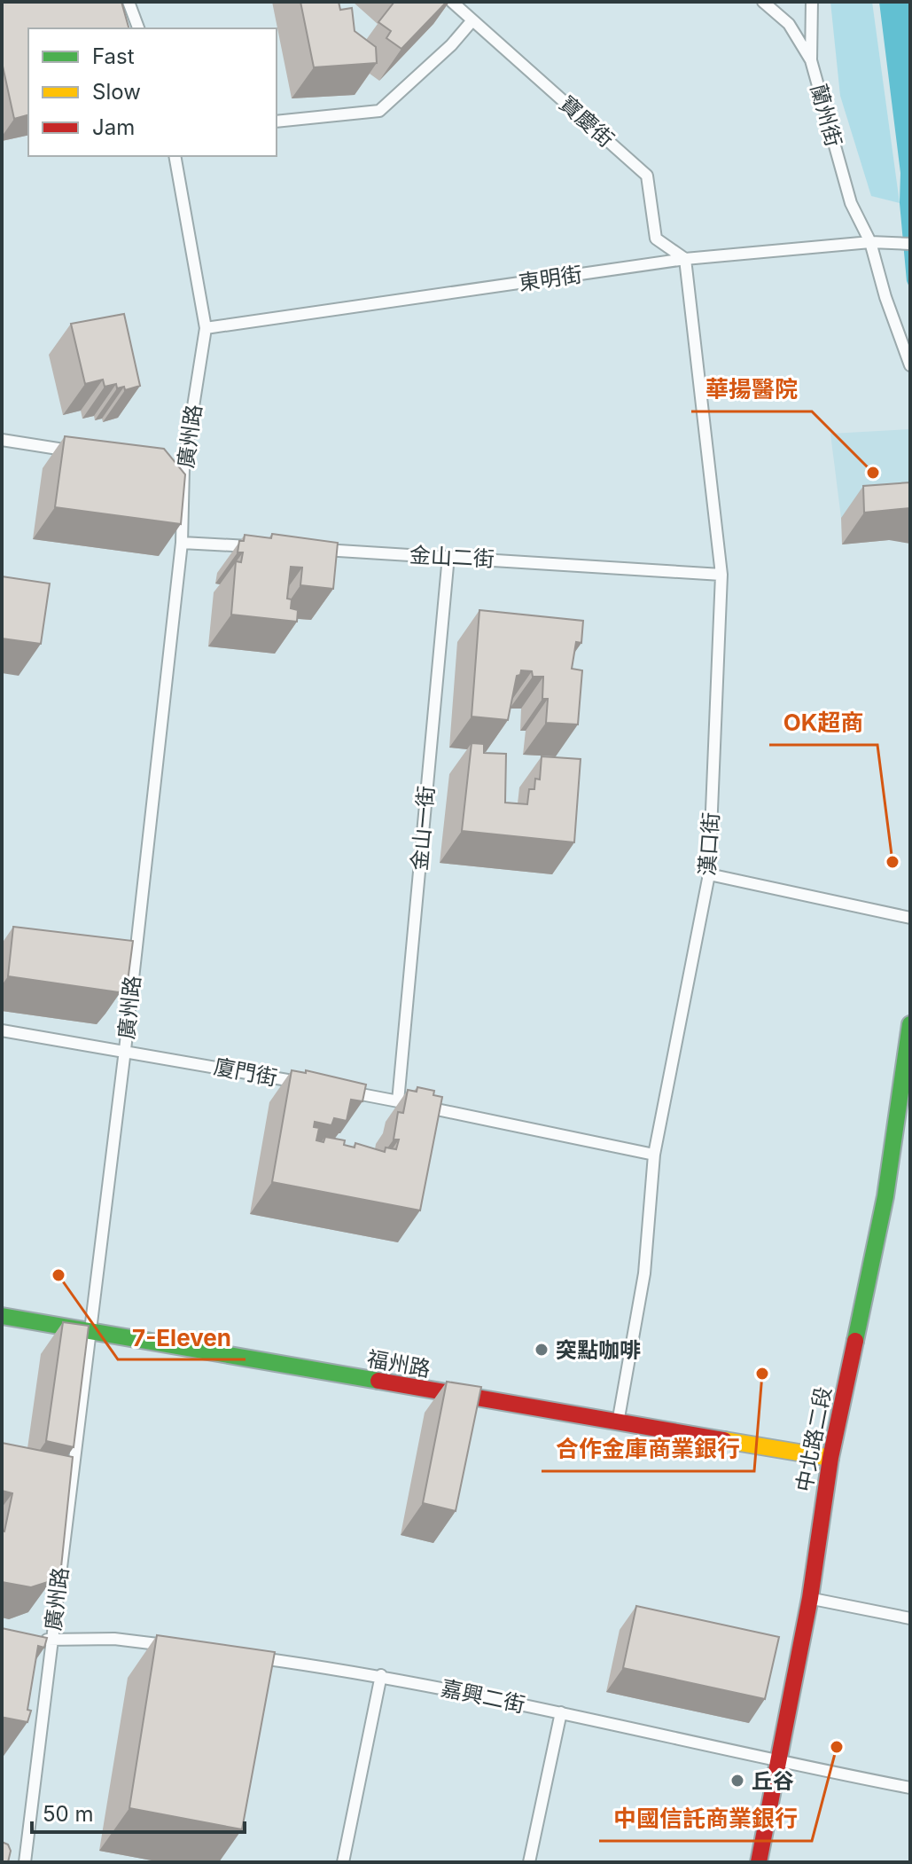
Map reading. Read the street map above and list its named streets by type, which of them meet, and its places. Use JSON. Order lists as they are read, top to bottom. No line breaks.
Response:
{"streets":{"street":["福州路","中北路二段"],"lane":["蘭州街","寶慶街","東明街","廣州路","金山二街","金山一街","漢口街","廈門街","嘉興二街"]},"crossings":[["蘭州街","東明街"],["寶慶街","東明街"],["寶慶街","漢口街"],["東明街","廣州路"],["東明街","漢口街"],["廣州路","廈門街"],["廣州路","福州路"],["金山二街","金山一街"],["金山二街","漢口街"],["漢口街","福州路"],["福州路","中北路二段"],["中北路二段","嘉興二街"]],"places":["華揚醫院","OK超商","7-Eleven","突點咖啡","合作金庫商業銀行","中國信託商業銀行","丘谷"],"legend":["Fast","Slow","Jam"],"scale_bar":"50 m"}
